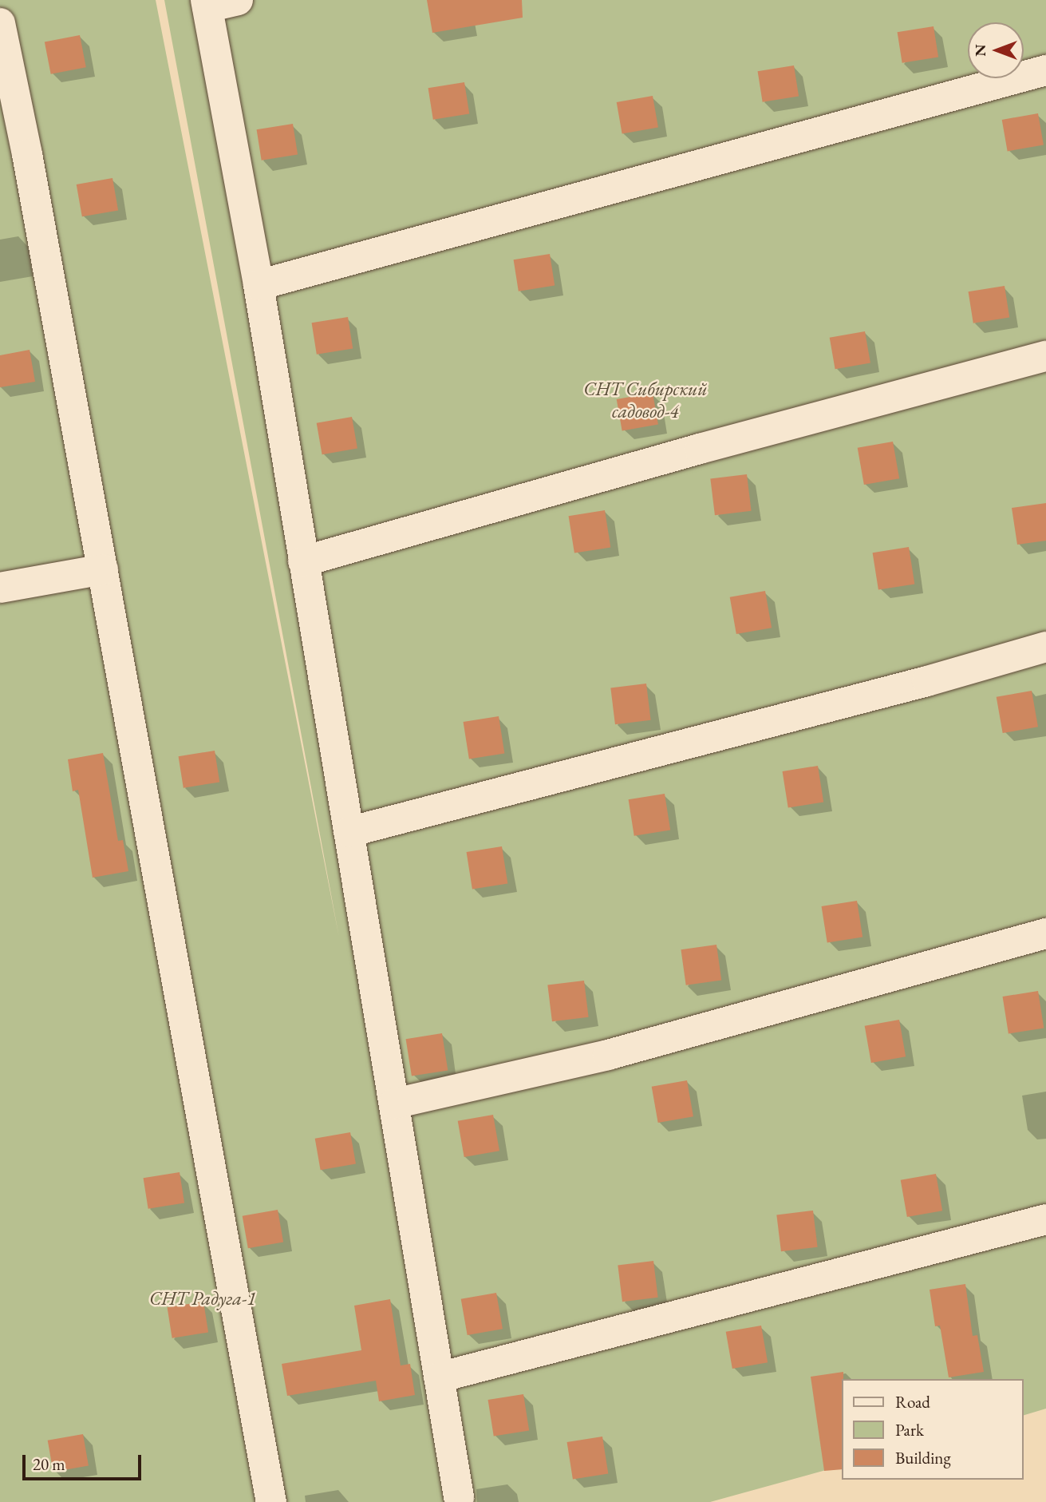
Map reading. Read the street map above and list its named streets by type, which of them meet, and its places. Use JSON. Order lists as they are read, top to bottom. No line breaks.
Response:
{"parks":["СНТ Сибирский садовод-4","СНТ Радуга-1"],"legend":["Road","Park","Building"],"scale_bar":"20 m","north":"left"}
